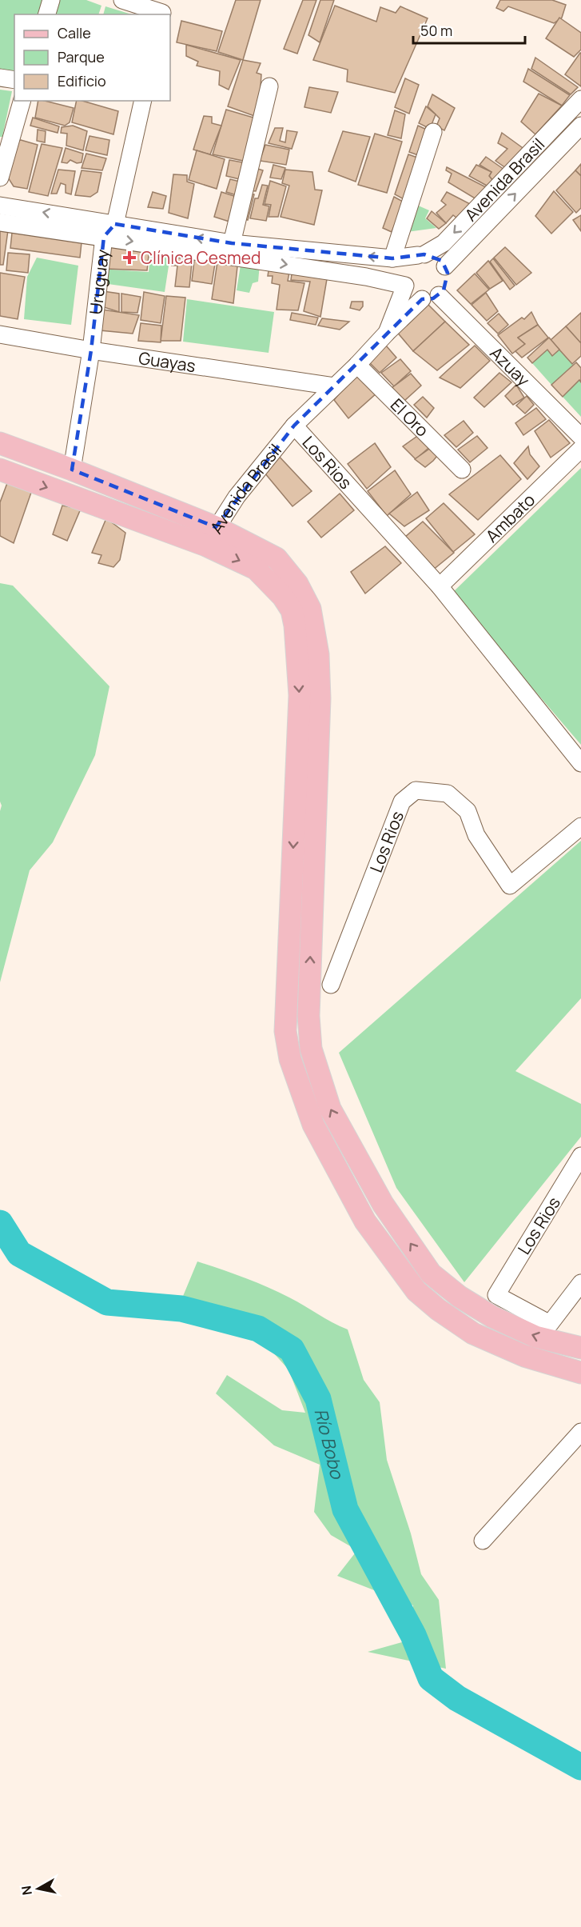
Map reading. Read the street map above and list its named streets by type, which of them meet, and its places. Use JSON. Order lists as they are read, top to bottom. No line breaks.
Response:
{"streets":{"street":["Avenida Brasil","Uruguay","Guayas","Azuay","El Oro","Los Rios","Ambato"]},"crossings":[["Avenida Brasil","Guayas"],["Avenida Brasil","Azuay"],["Avenida Brasil","El Oro"],["Avenida Brasil","Los Rios"],["Uruguay","Guayas"],["Los Rios","Ambato"]],"water":["Río Bobo"],"places":{"health":["Clínica Cesmed"]},"legend":["Calle","Parque","Edificio"],"scale_bar":"50 m","north":"left"}
